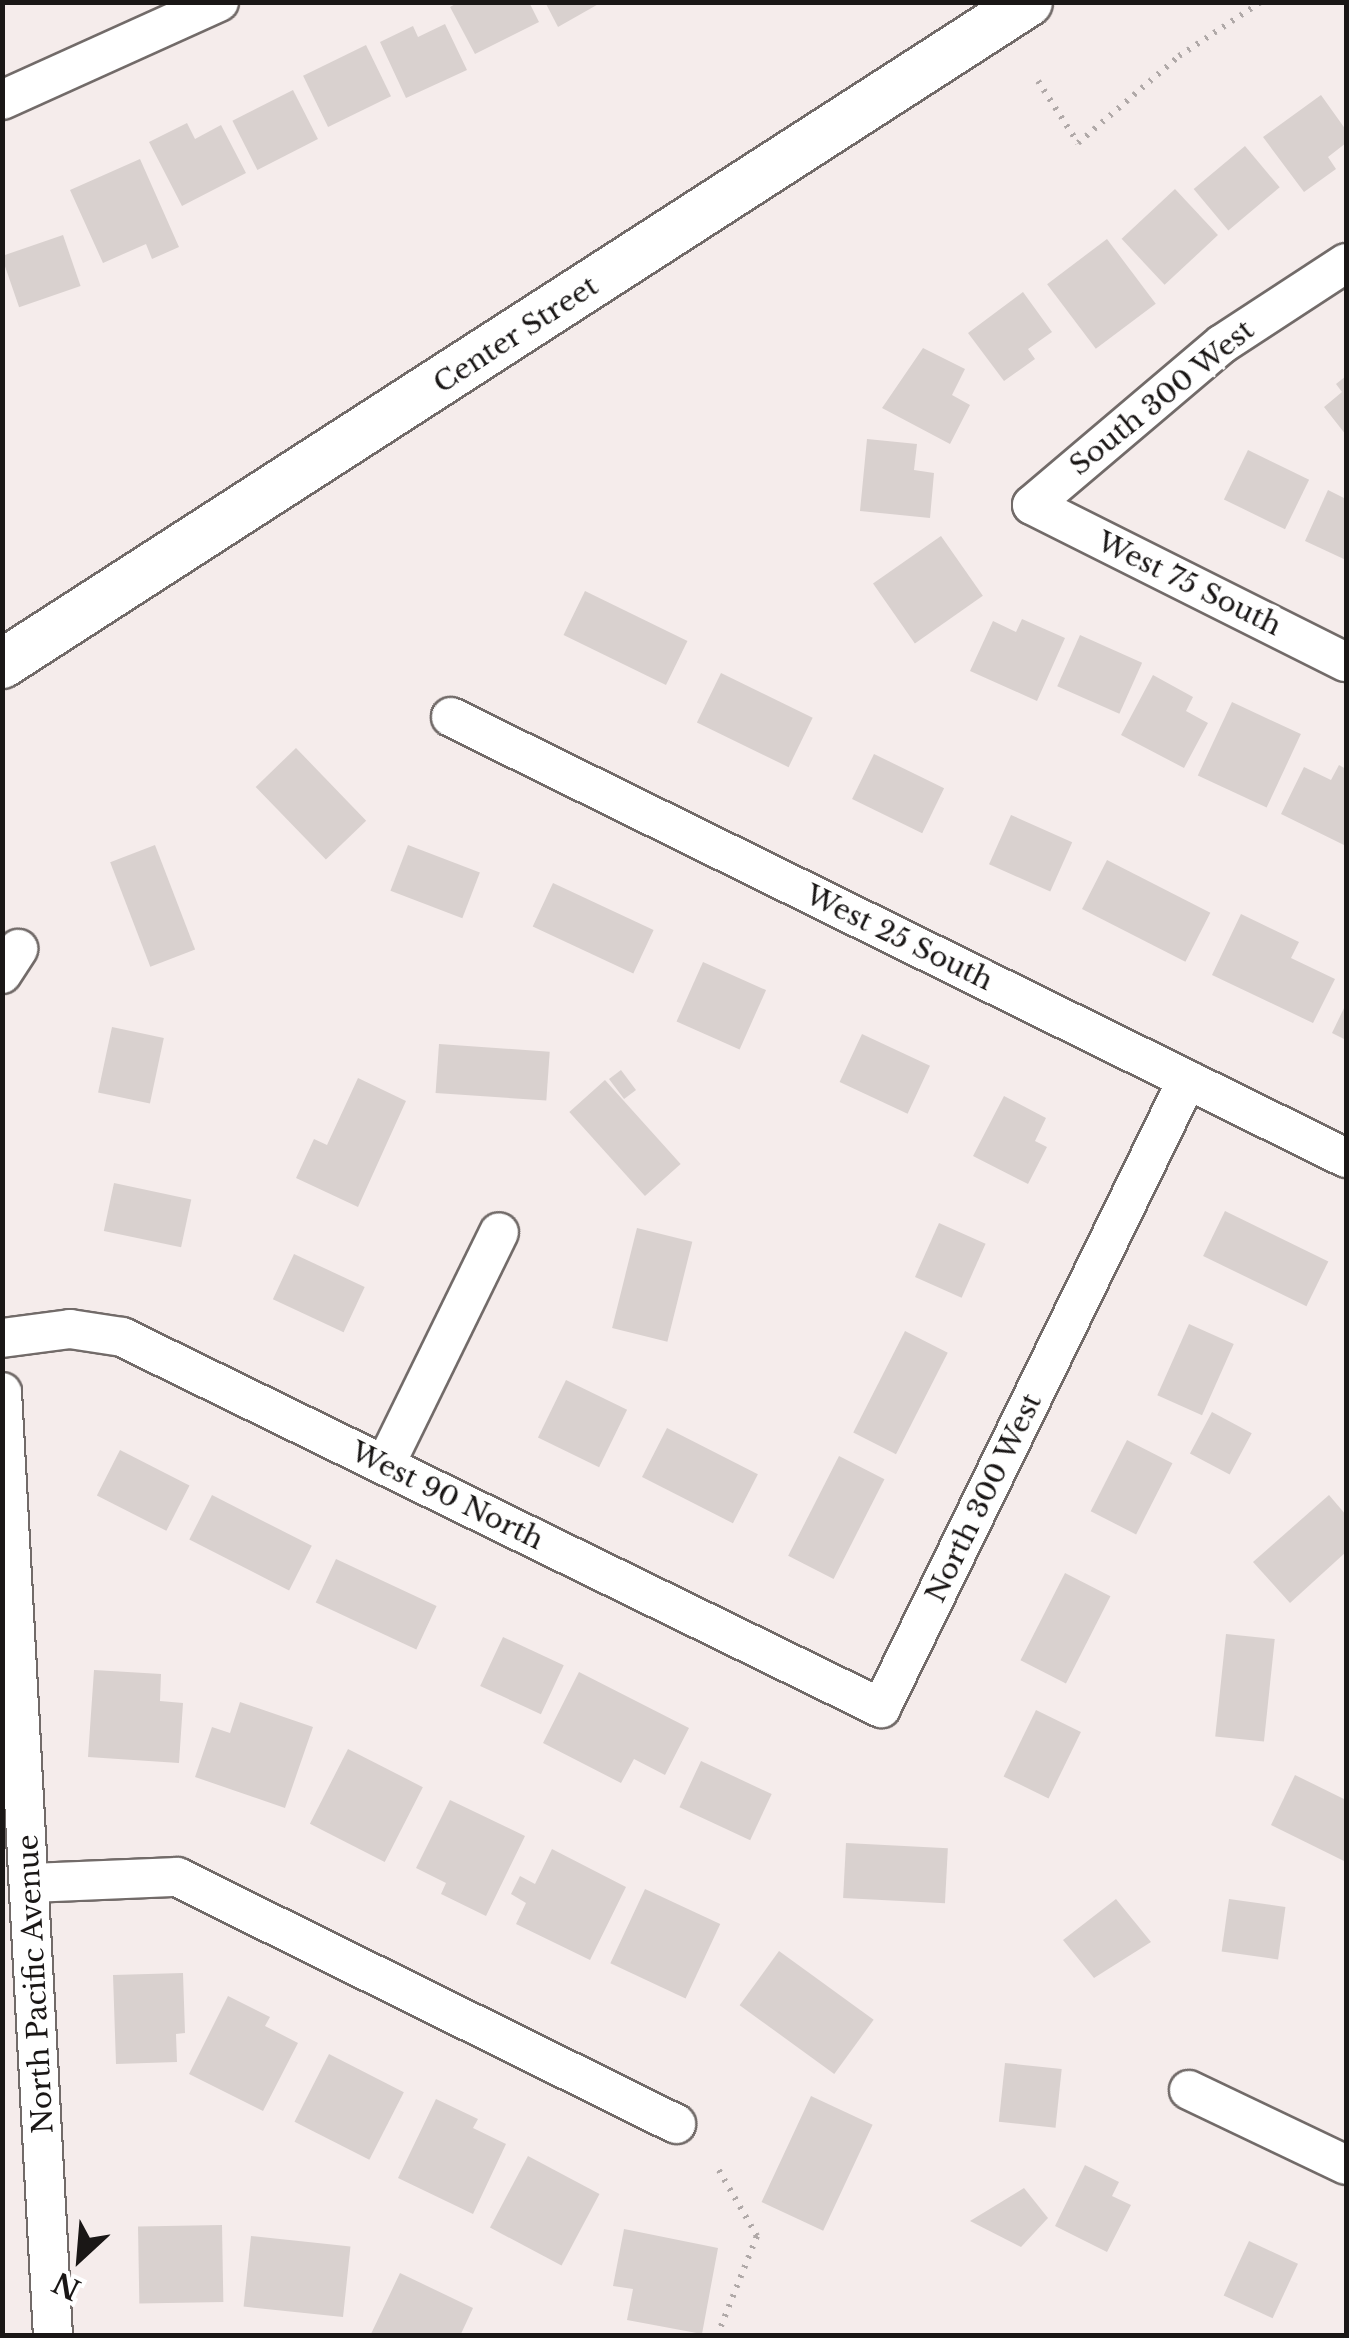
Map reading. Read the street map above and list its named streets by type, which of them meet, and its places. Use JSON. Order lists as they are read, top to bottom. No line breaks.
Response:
{"streets":{"street":["Center Street","South 300 West","West 75 South","West 25 South","West 90 North","North 300 West","North Pacific Avenue"]},"crossings":[["South 300 West","West 75 South"],["West 25 South","North 300 West"],["West 90 North","North 300 West"]],"north":"bottom left"}
